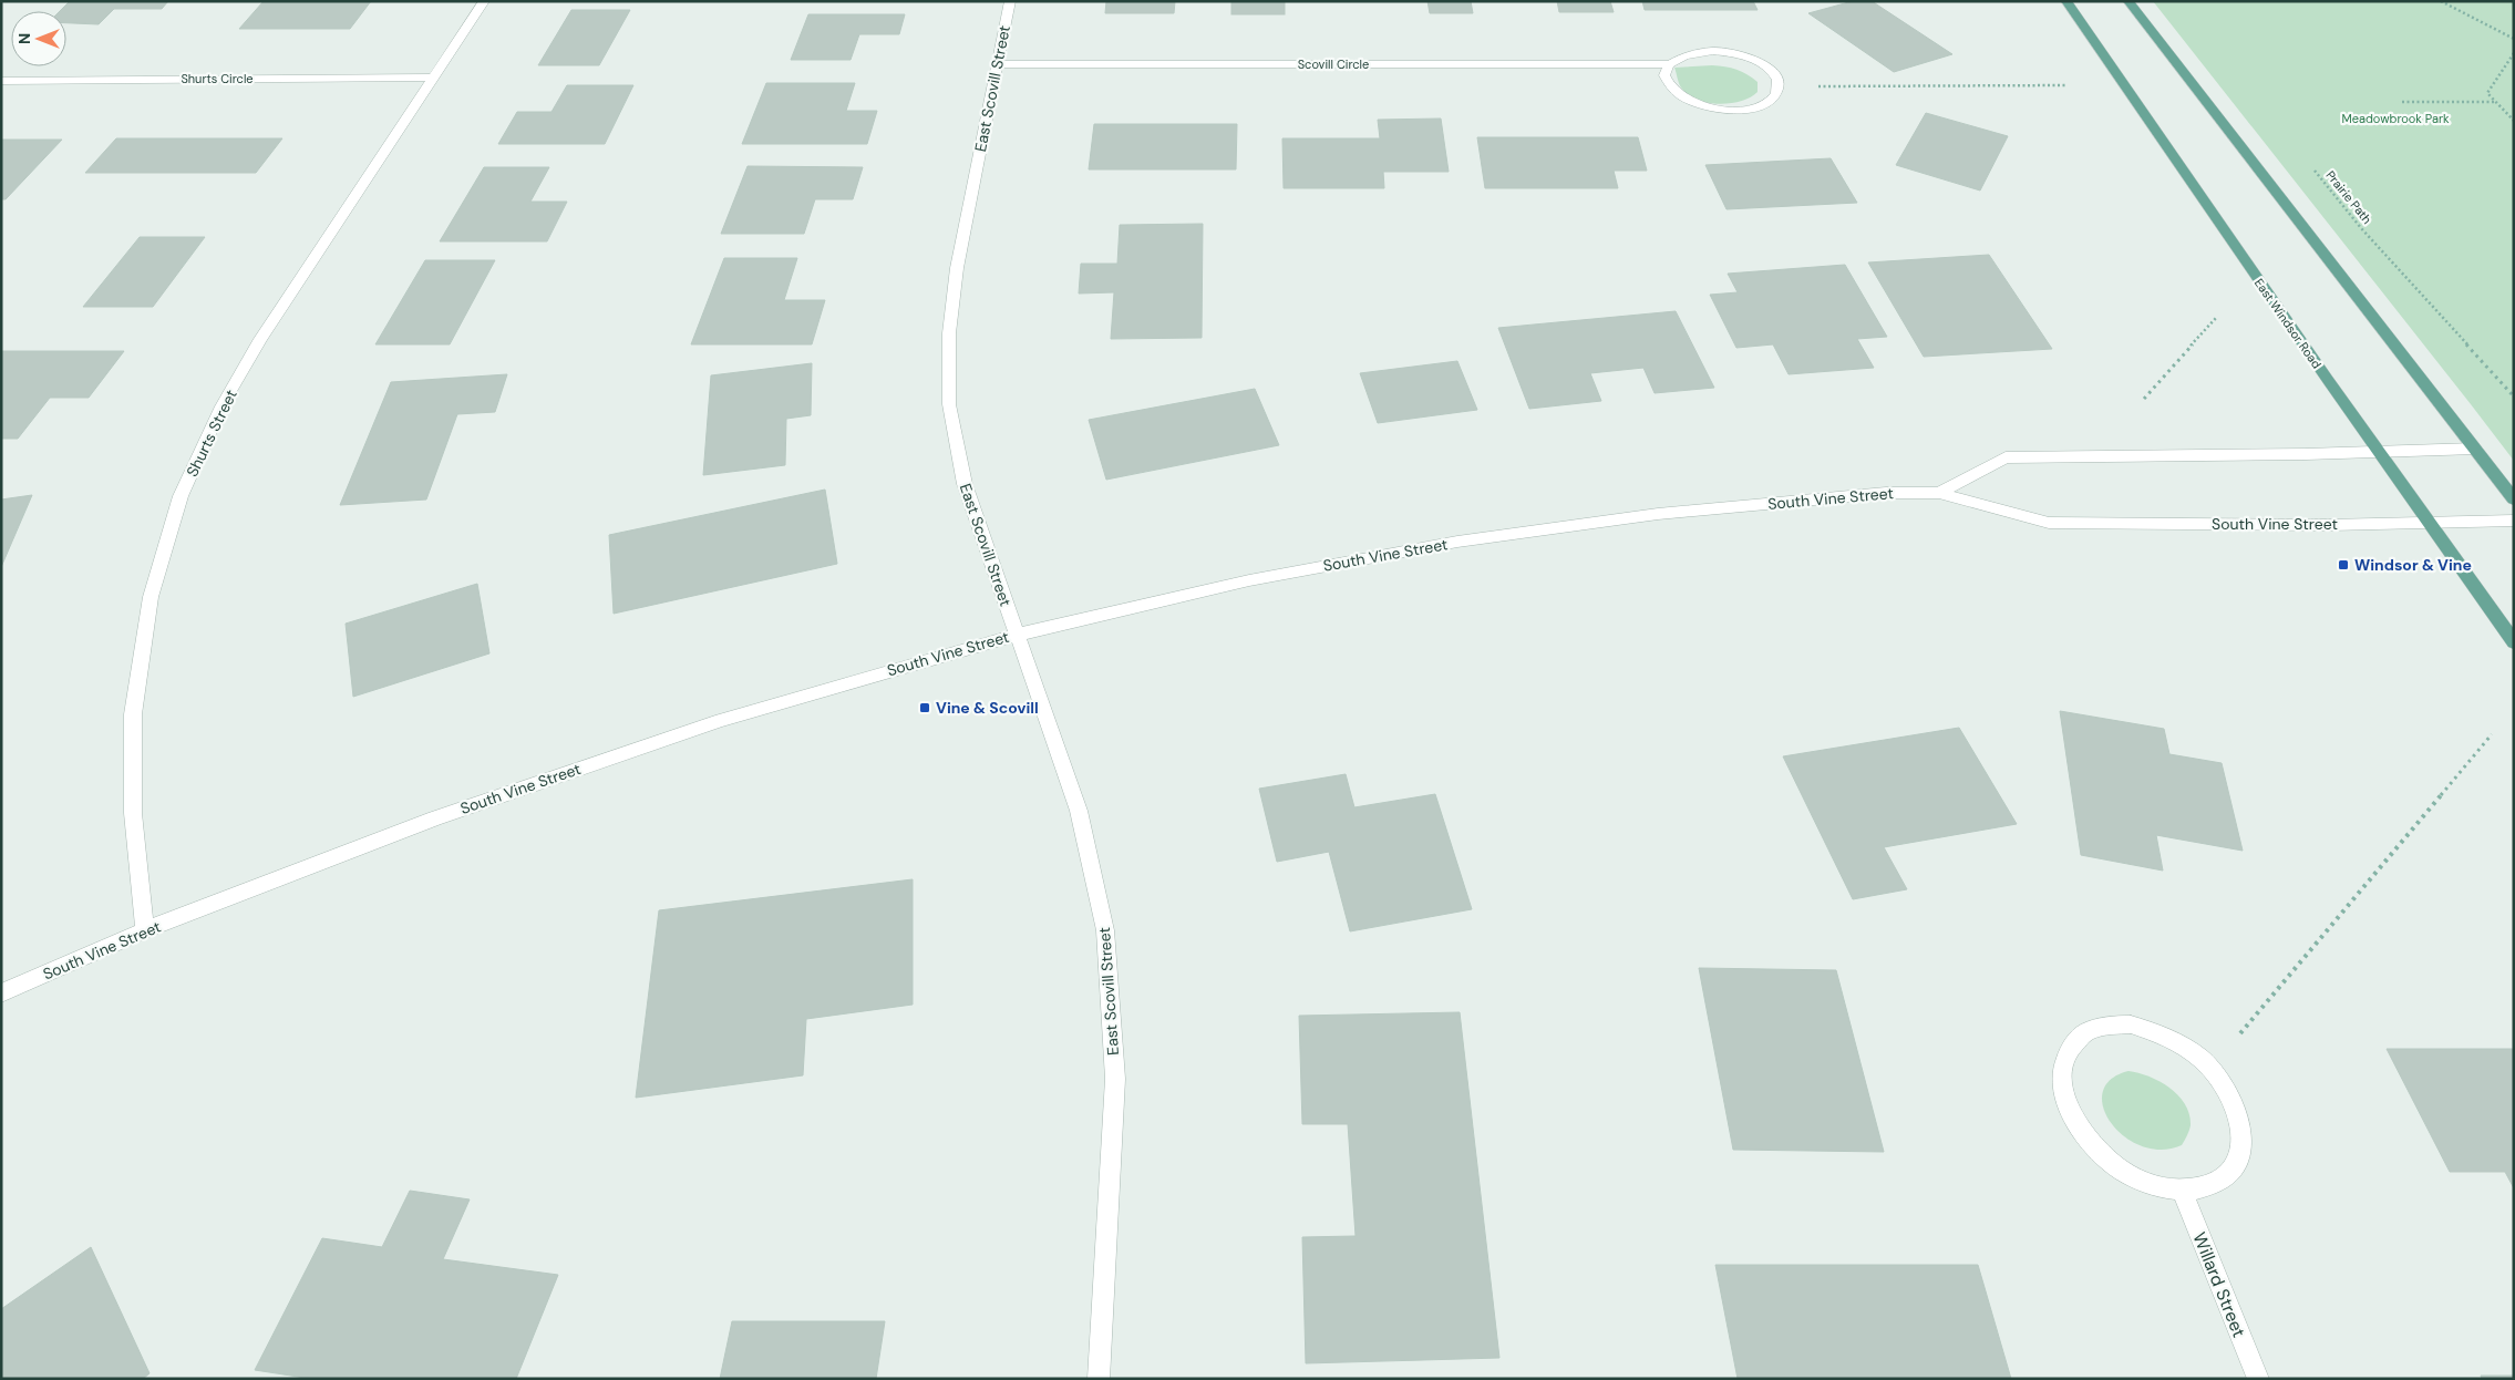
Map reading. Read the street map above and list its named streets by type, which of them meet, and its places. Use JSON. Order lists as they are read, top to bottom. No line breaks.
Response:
{"streets":{"main road":["East Windsor Road"],"street":["Scovill Circle","Shurts Circle","East Scovill Street","Shurts Street","South Vine Street","Willard Street"],"path":["Prairie Path"]},"crossings":[["Scovill Circle","East Scovill Street"],["Shurts Circle","Shurts Street"],["East Scovill Street","South Vine Street"],["East Windsor Road","South Vine Street"],["Shurts Street","South Vine Street"]],"parks":["Meadowbrook Park"],"places":{"transit":["Windsor & Vine","Vine & Scovill"]},"north":"left"}
